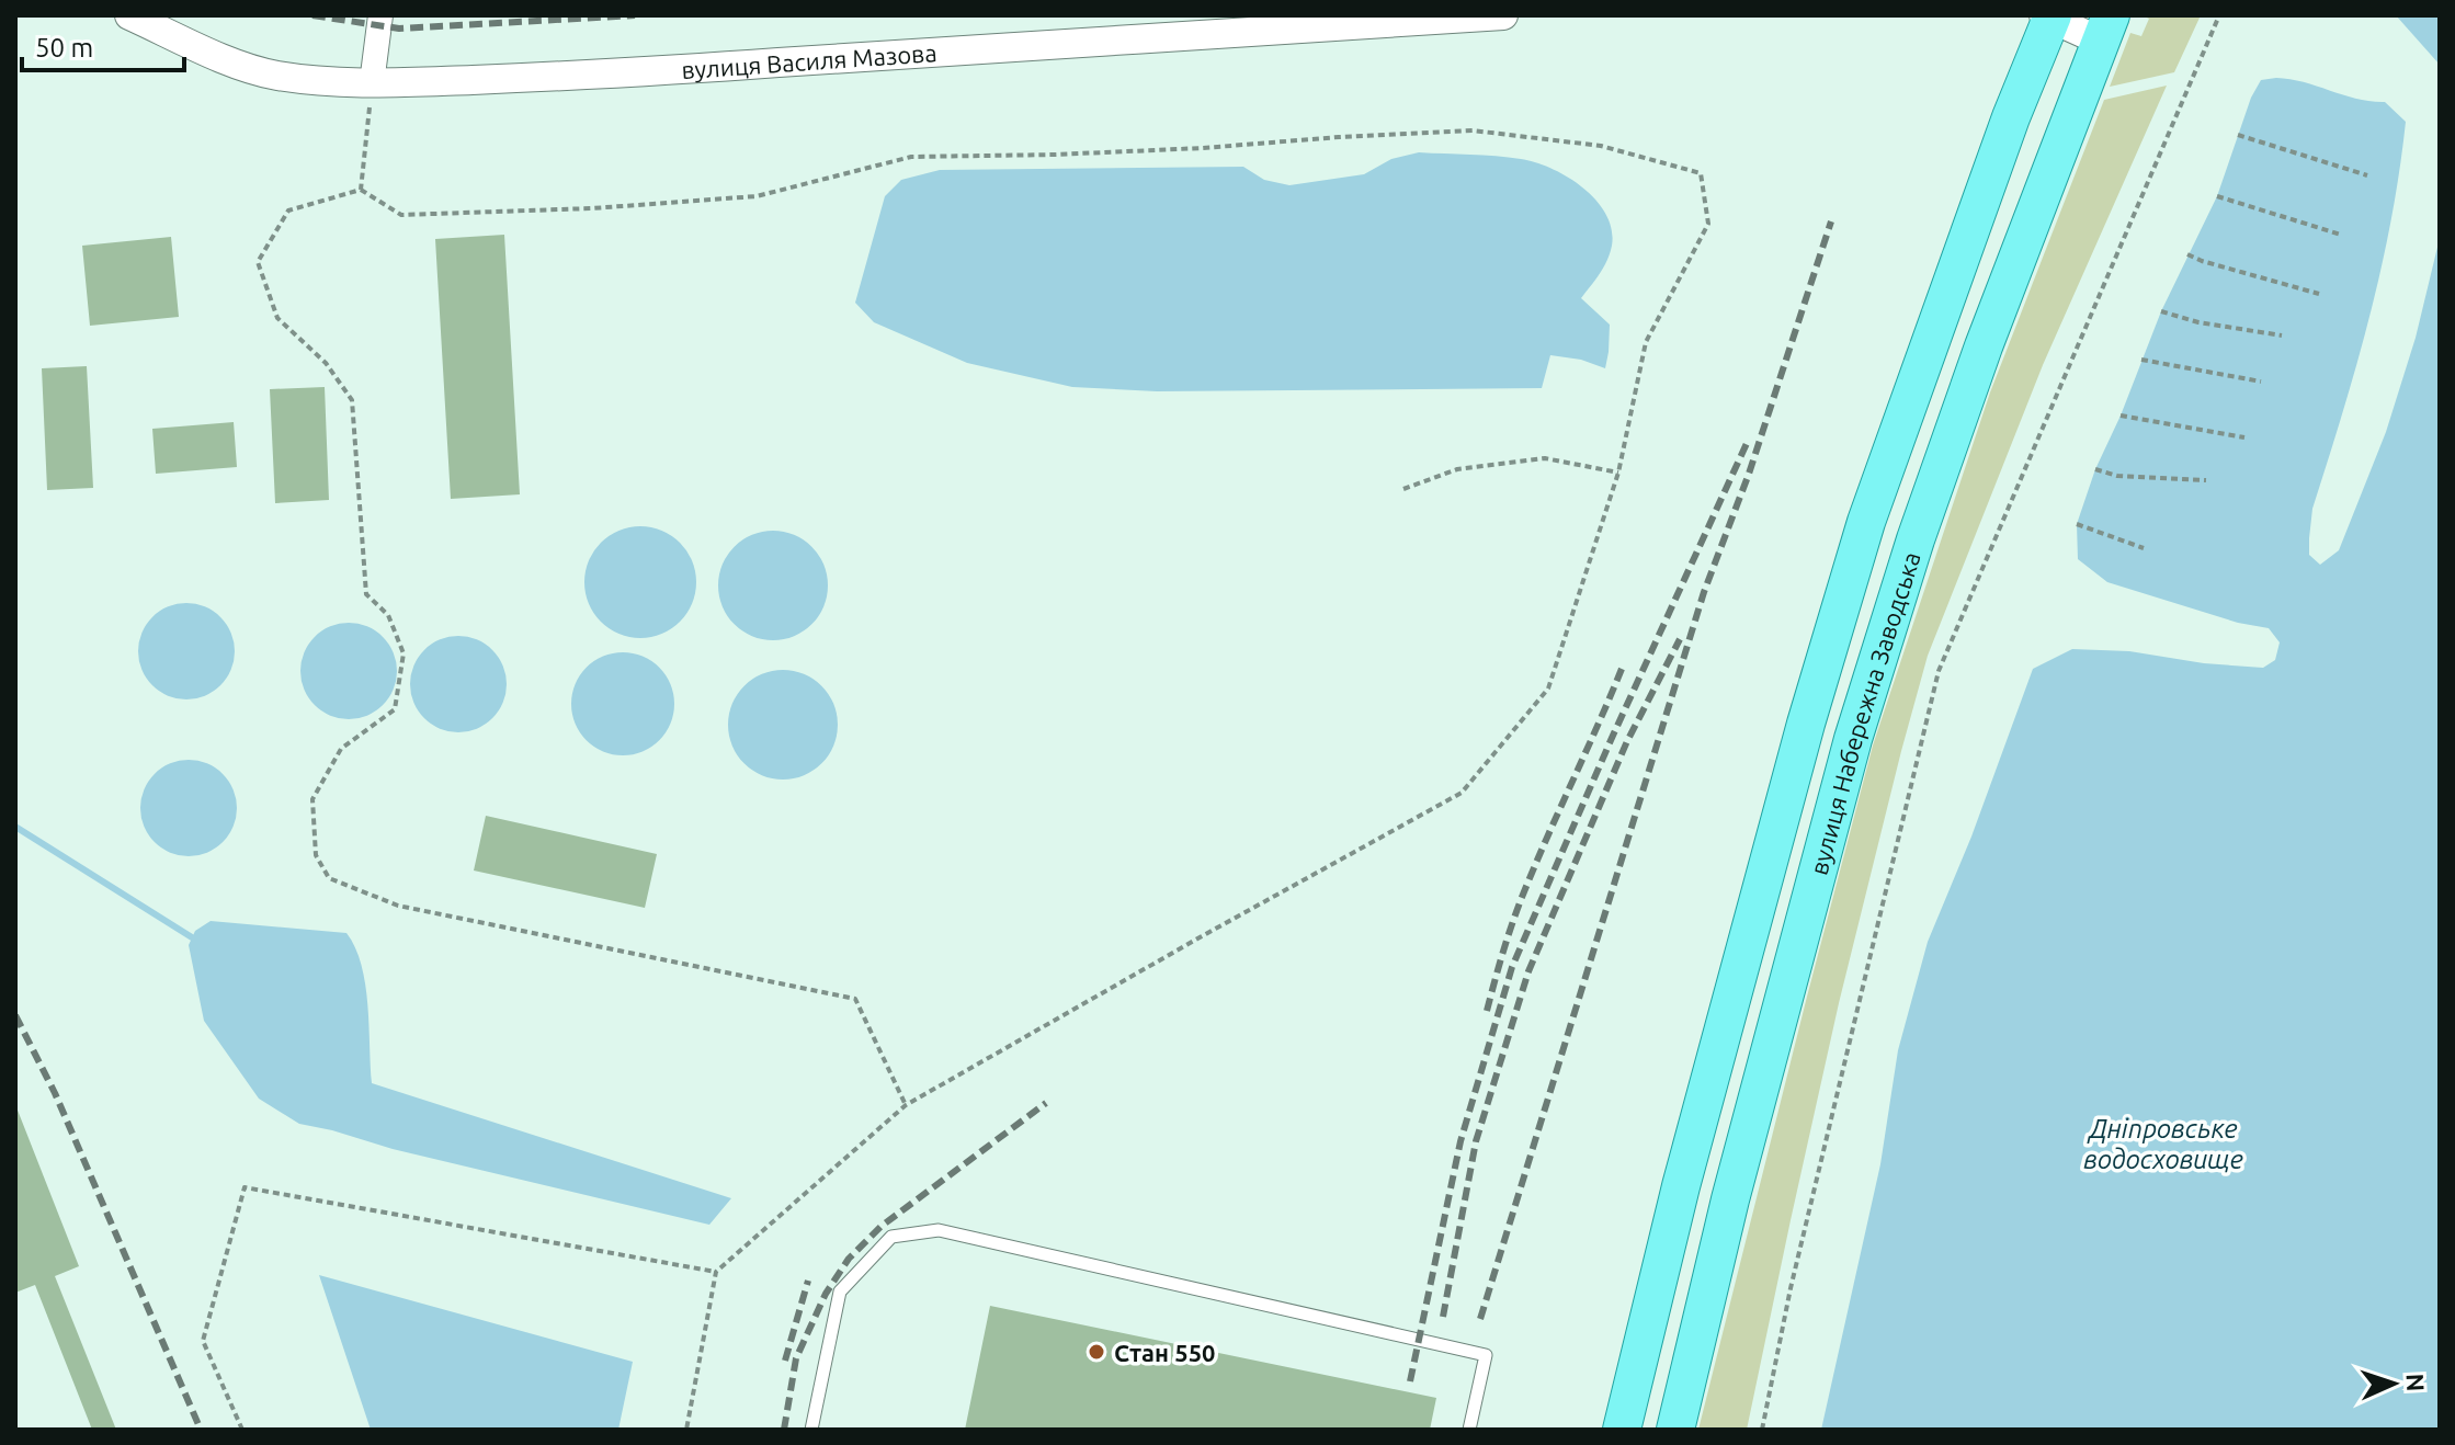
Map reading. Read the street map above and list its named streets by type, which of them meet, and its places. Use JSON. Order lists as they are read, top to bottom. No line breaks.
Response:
{"streets":{"main road":["вулиця Набережна Заводська"],"street":["вулиця Василя Мазова"]},"water":["Дніпровське водосховище"],"places":["Стан 550"],"scale_bar":"50 m","north":"right"}
